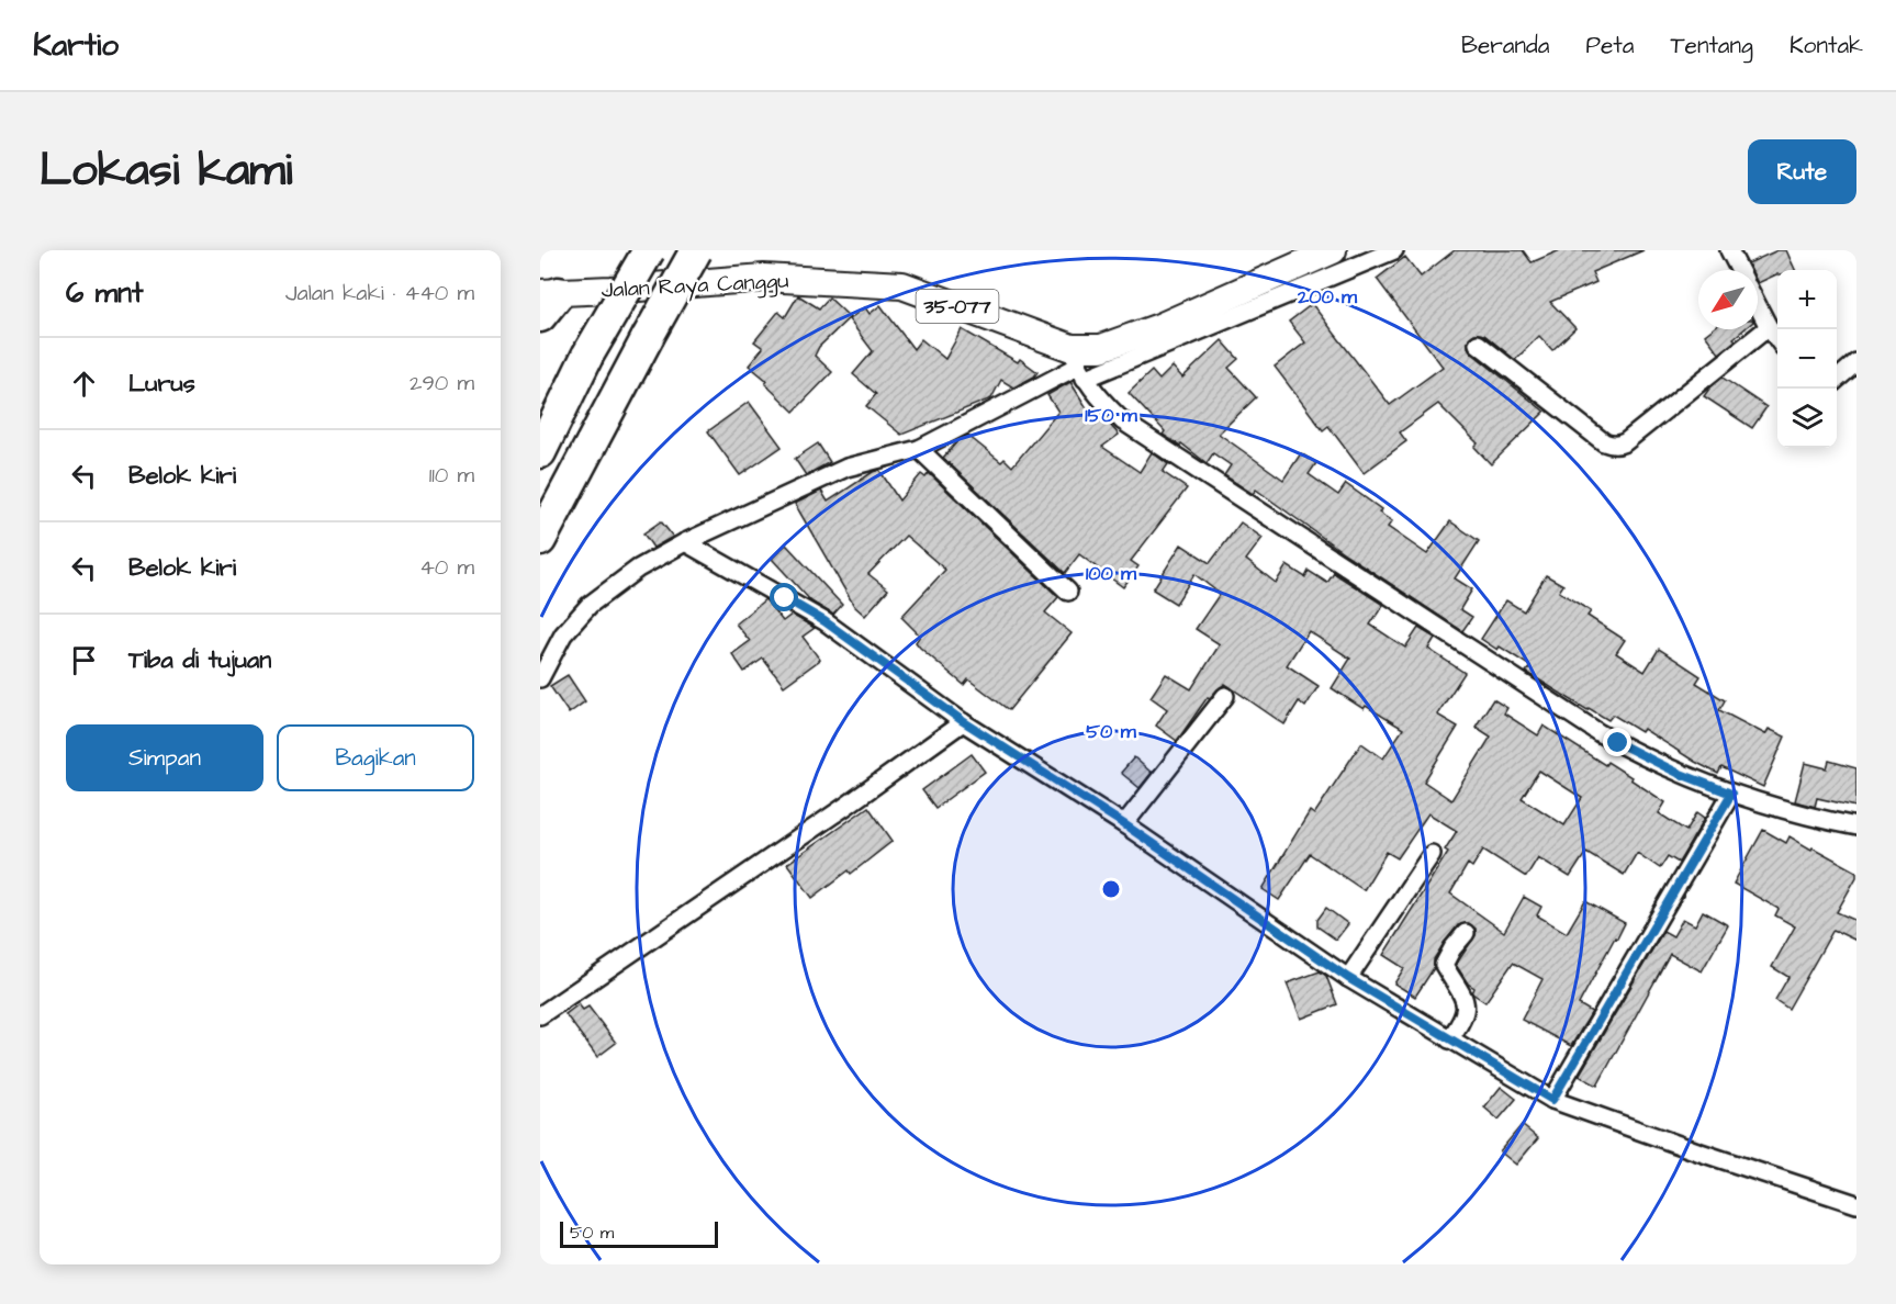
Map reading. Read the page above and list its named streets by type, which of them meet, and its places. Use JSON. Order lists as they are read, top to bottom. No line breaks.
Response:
{"streets":{"main road":["Jalan Raya Canggu","35-077"]},"scale_bar":"50 m","north":"bottom left","page":{"header":"Kartio","nav":["Beranda","Peta","Tentang","Kontak"],"title":"Lokasi kami","buttons":["Rute",["Simpan","Bagikan"]],"heading":["6 mnt","Jalan kaki · 440 m"],"map_buttons":["+","−"],"list":[["Lurus","290 m"],["Belok kiri","110 m"],["Belok kiri","40 m"],"Tiba di tujuan"],"scale":"50 m"},"rings":["200 m","150 m","100 m","50 m"]}
